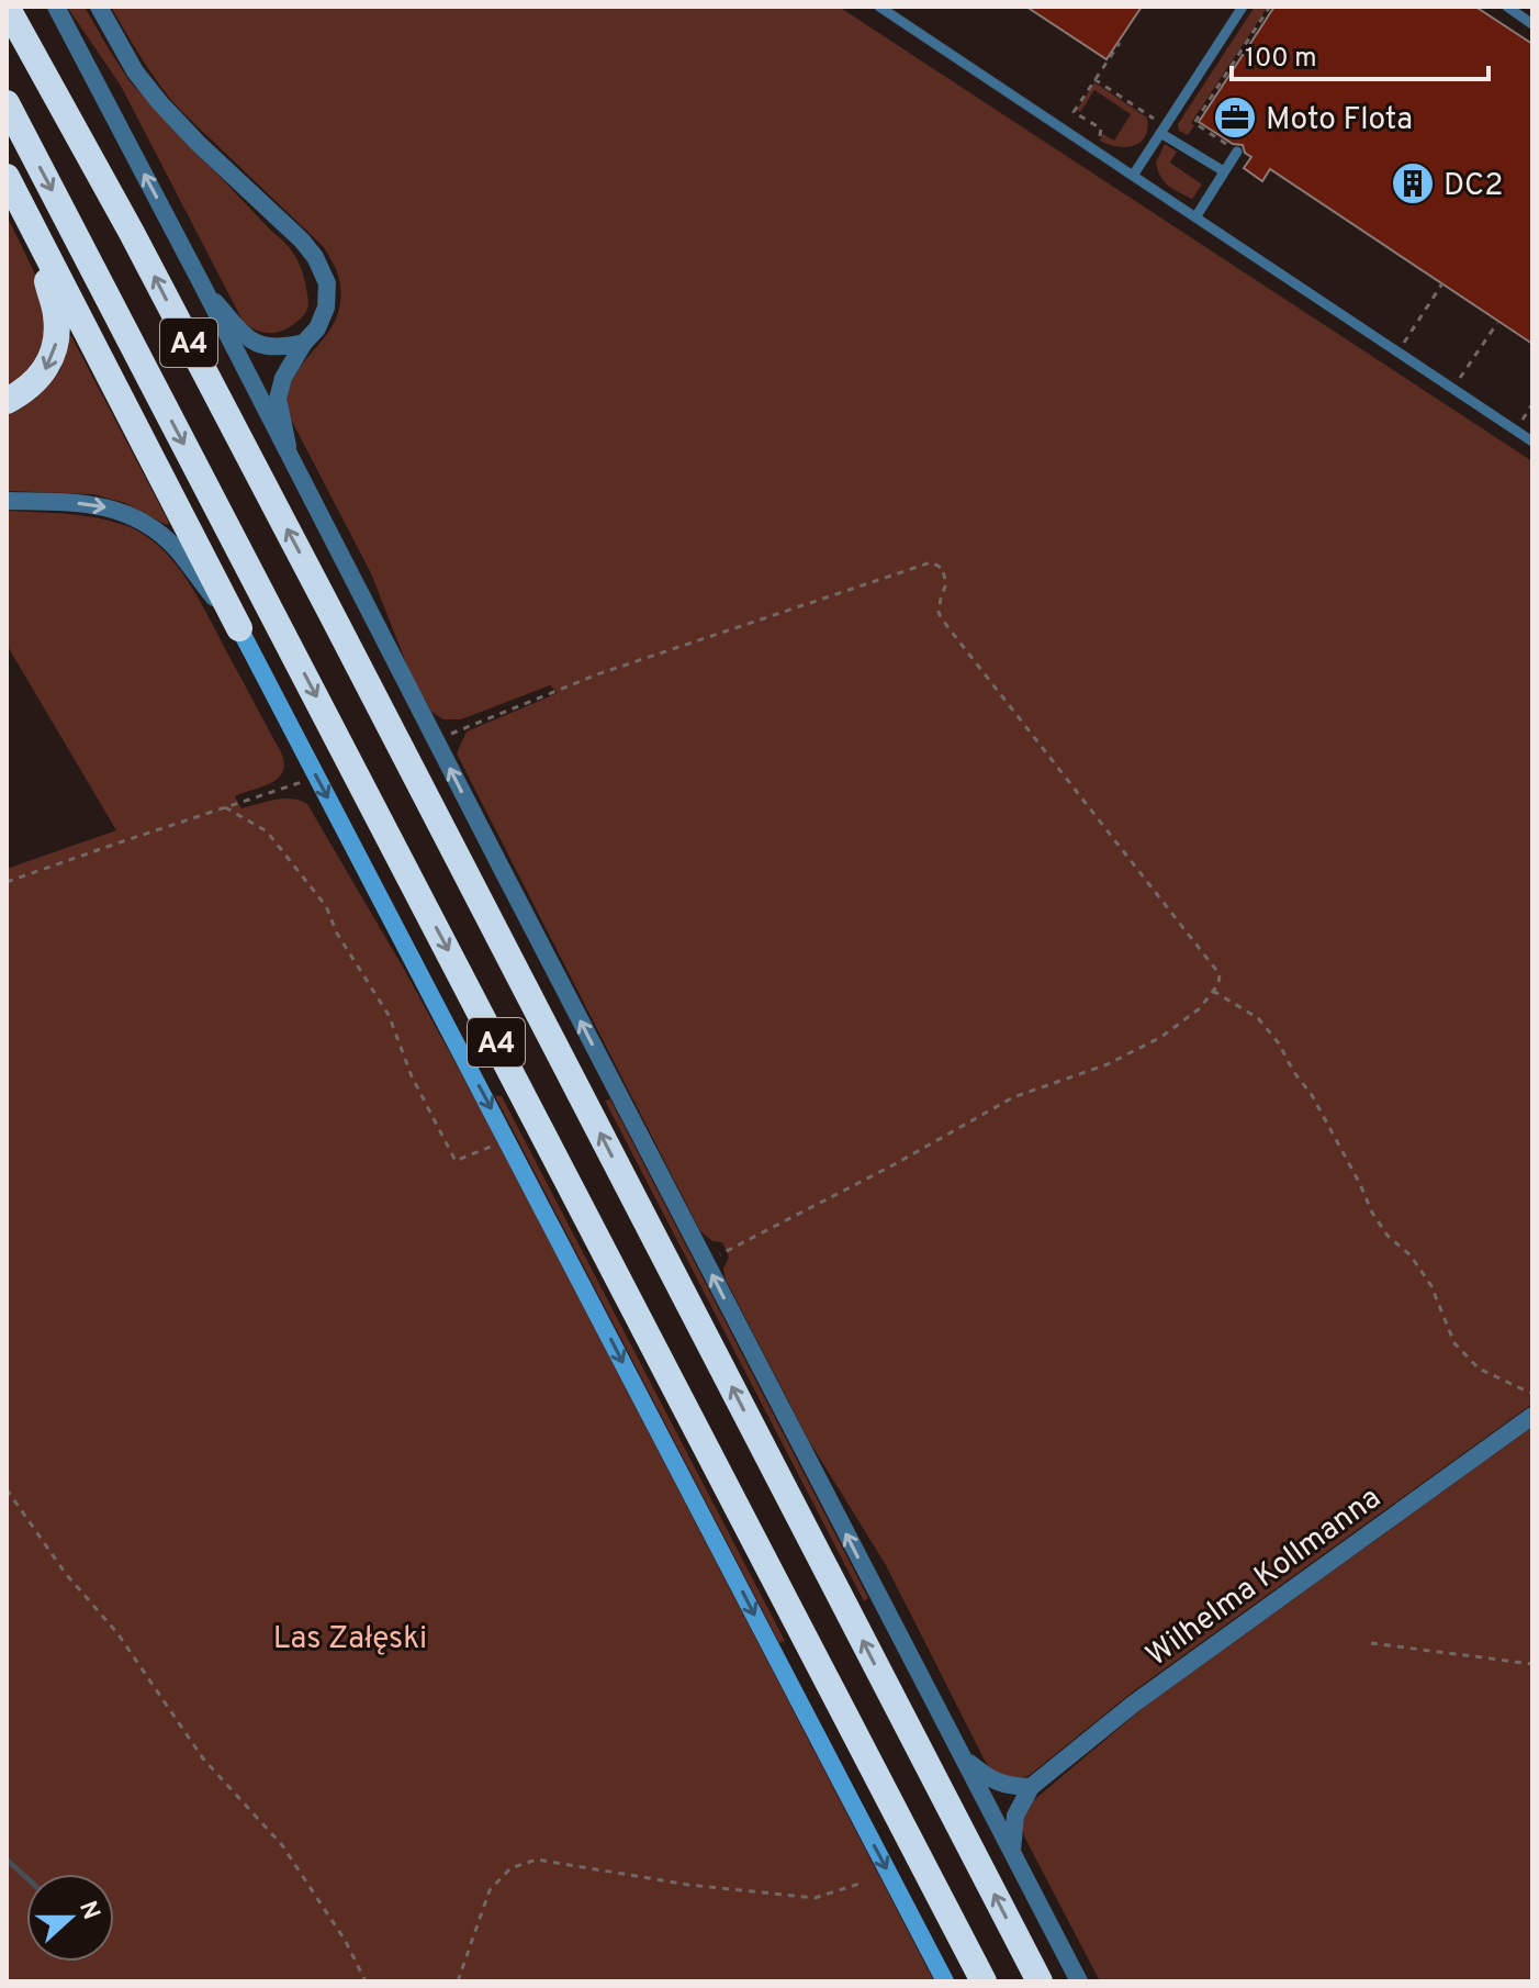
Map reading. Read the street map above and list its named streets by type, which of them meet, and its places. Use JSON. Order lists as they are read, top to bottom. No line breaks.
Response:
{"streets":{"highway":["A4"],"street":["Wilhelma Kollmanna"]},"parks":["Las Załęski"],"places":{"office":["Moto Flota"],"building":["DC2"]},"scale_bar":"100 m","north":"right"}
